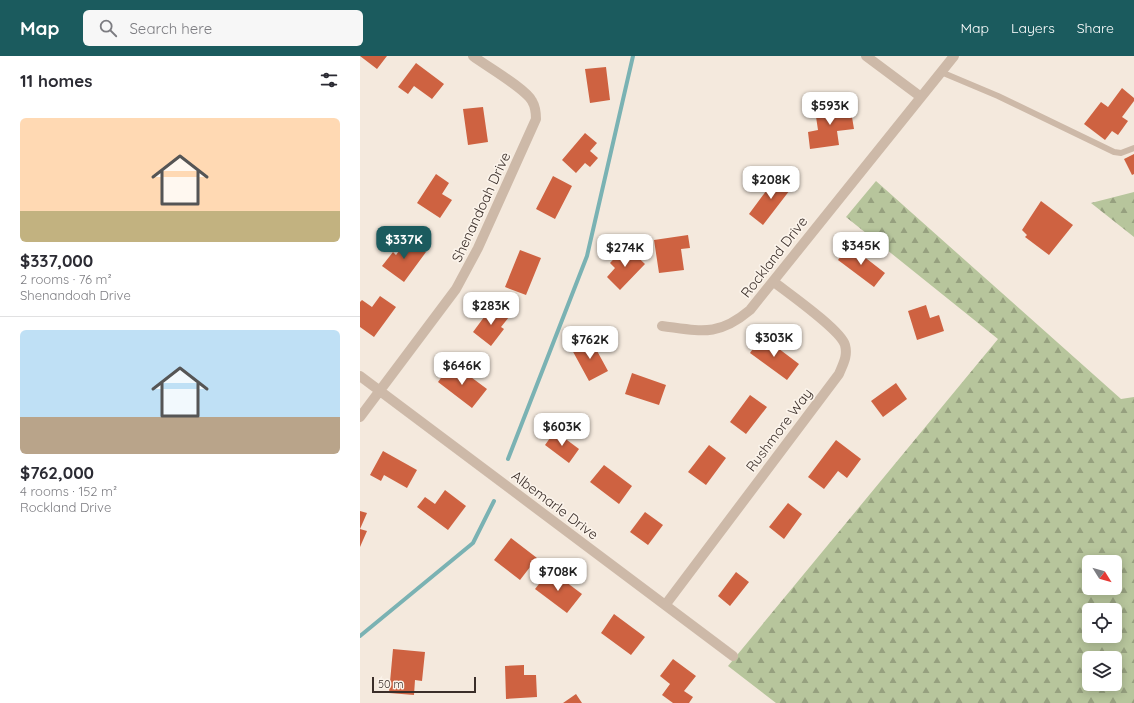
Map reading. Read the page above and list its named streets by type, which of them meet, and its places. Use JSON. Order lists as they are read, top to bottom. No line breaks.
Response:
{"streets":{"street":["Shenandoah Drive","Rockland Drive","Rushmore Way","Albemarle Drive"]},"crossings":[["Shenandoah Drive","Albemarle Drive"],["Rockland Drive","Rushmore Way"],["Rushmore Way","Albemarle Drive"]],"scale_bar":"50 m","north":"bottom right","page":{"header":"Map","search":"Search here","nav":["Map","Layers","Share"],"heading":"11 homes","price":["$593K","$208K","$337K","$345K","$274K","$283K","$303K","$762K","$646K","$603K","$708K"],"list":[{"name":"$337,000","note":"2 rooms · 76 m² · Shenandoah Drive"},{"name":"$762,000","note":"4 rooms · 152 m² · Rockland Drive"}],"scale":"50 m"}}
